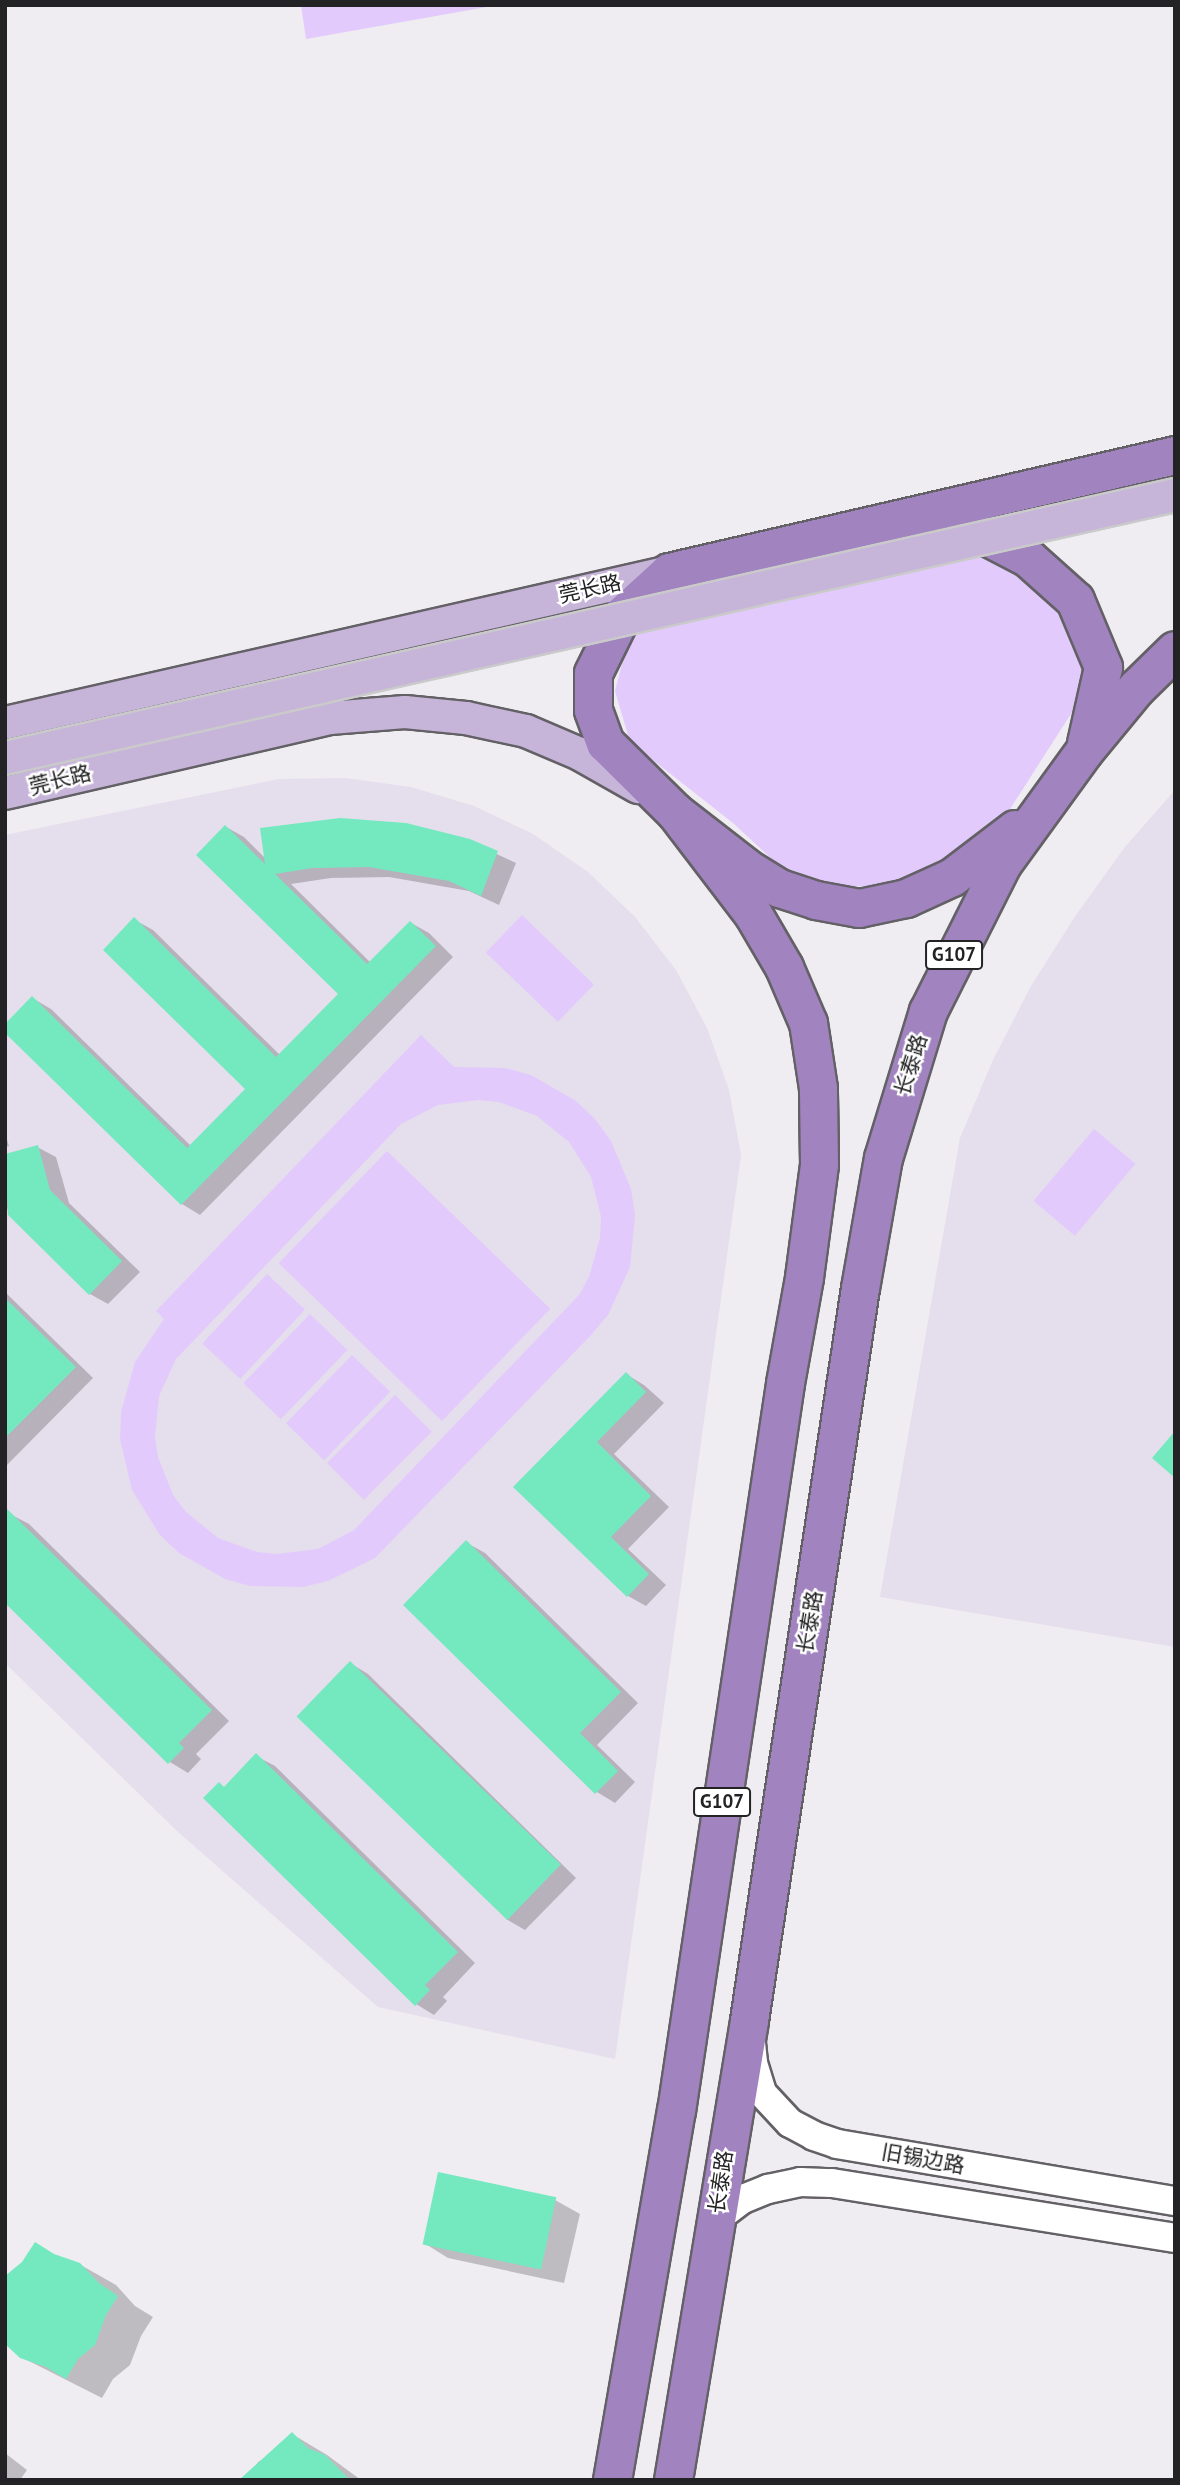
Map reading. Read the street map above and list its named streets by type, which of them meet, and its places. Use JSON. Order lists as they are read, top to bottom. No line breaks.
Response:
{"streets":{"highway":["莞长路","G107","长泰路"],"street":["旧锡边路"]},"crossings":[["莞长路","G107"],["G107","长泰路"],["长泰路","旧锡边路"]]}
